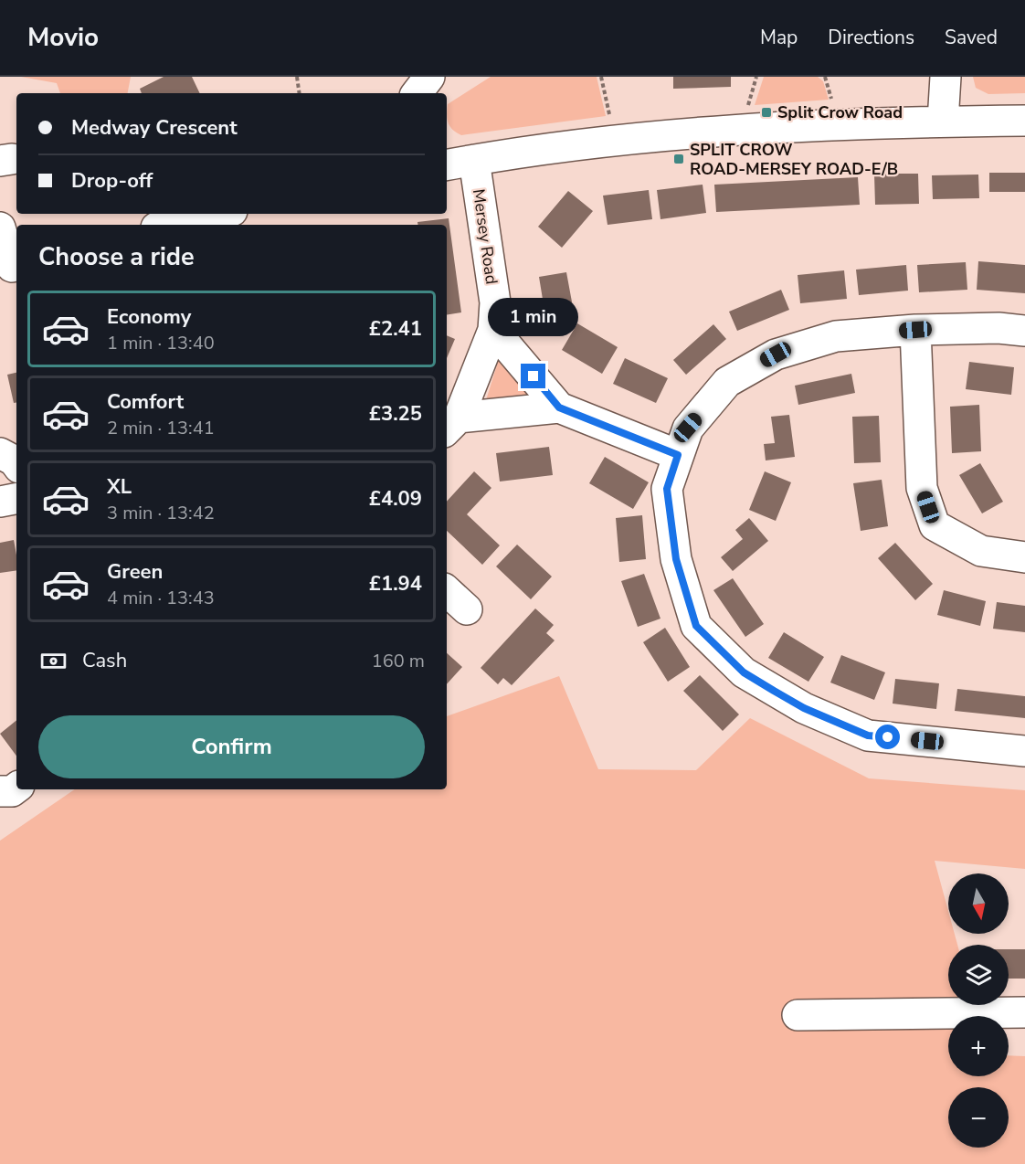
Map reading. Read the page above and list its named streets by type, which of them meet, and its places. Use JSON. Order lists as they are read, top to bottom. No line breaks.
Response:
{"streets":{"street":["Mersey Road"]},"places":{"transit":["Split Crow Road","SPLIT CROW ROAD-MERSEY ROAD-E/B"]},"north":"bottom","page":{"header":"Movio","nav":["Map","Directions","Saved"],"banner":["Medway Crescent","Drop-off"],"heading":"Choose a ride","list":[{"name":"Economy","note":"1 min · 13:40","value":"£2.41"},{"name":"Comfort","note":"2 min · 13:41","value":"£3.25"},{"name":"XL","note":"3 min · 13:42","value":"£4.09"},{"name":"Green","note":"4 min · 13:43","value":"£1.94"}],"bubble":"1 min","pay":["Cash","160 m"],"buttons":"Confirm","map_buttons":["+","−"]}}
